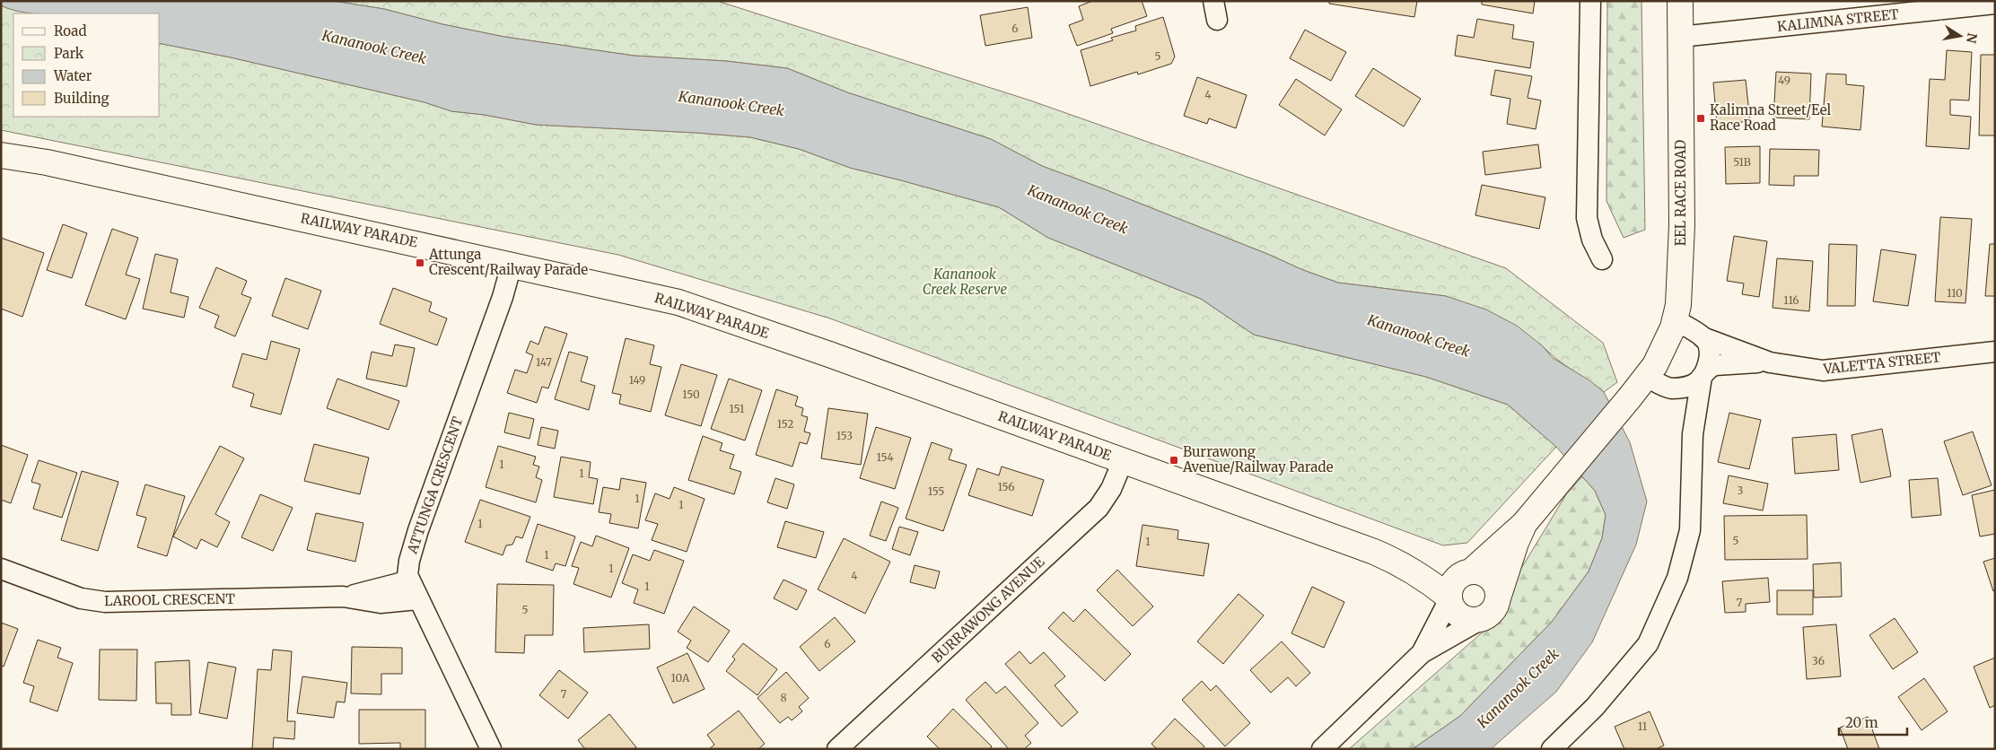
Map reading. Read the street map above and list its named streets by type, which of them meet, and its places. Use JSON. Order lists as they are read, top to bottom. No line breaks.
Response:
{"streets":{"street":["KALIMNA STREET","EEL RACE ROAD","RAILWAY PARADE","VALETTA STREET","ATTUNGA CRESCENT","LAROOL CRESCENT","BURRAWONG AVENUE"]},"crossings":[["KALIMNA STREET","EEL RACE ROAD"],["EEL RACE ROAD","RAILWAY PARADE"],["EEL RACE ROAD","VALETTA STREET"],["RAILWAY PARADE","ATTUNGA CRESCENT"],["RAILWAY PARADE","BURRAWONG AVENUE"],["ATTUNGA CRESCENT","LAROOL CRESCENT"]],"water":["Kananook Creek"],"parks":["Kananook Creek Reserve"],"places":{"transit":["Kalimna Street/Eel Race Road","Attunga Crescent/Railway Parade","Burrawong Avenue/Railway Parade"]},"house_numbers":["6","5","49","4","51B","110","116","147","149","150","151","152","153","154","1","1","156","3","155","1","1","1","5","1","1","1","4","1","7","5","6","36","10A","7","8","11"],"legend":["Road","Park","Water","Building"],"scale_bar":"20 m","north":"right"}
